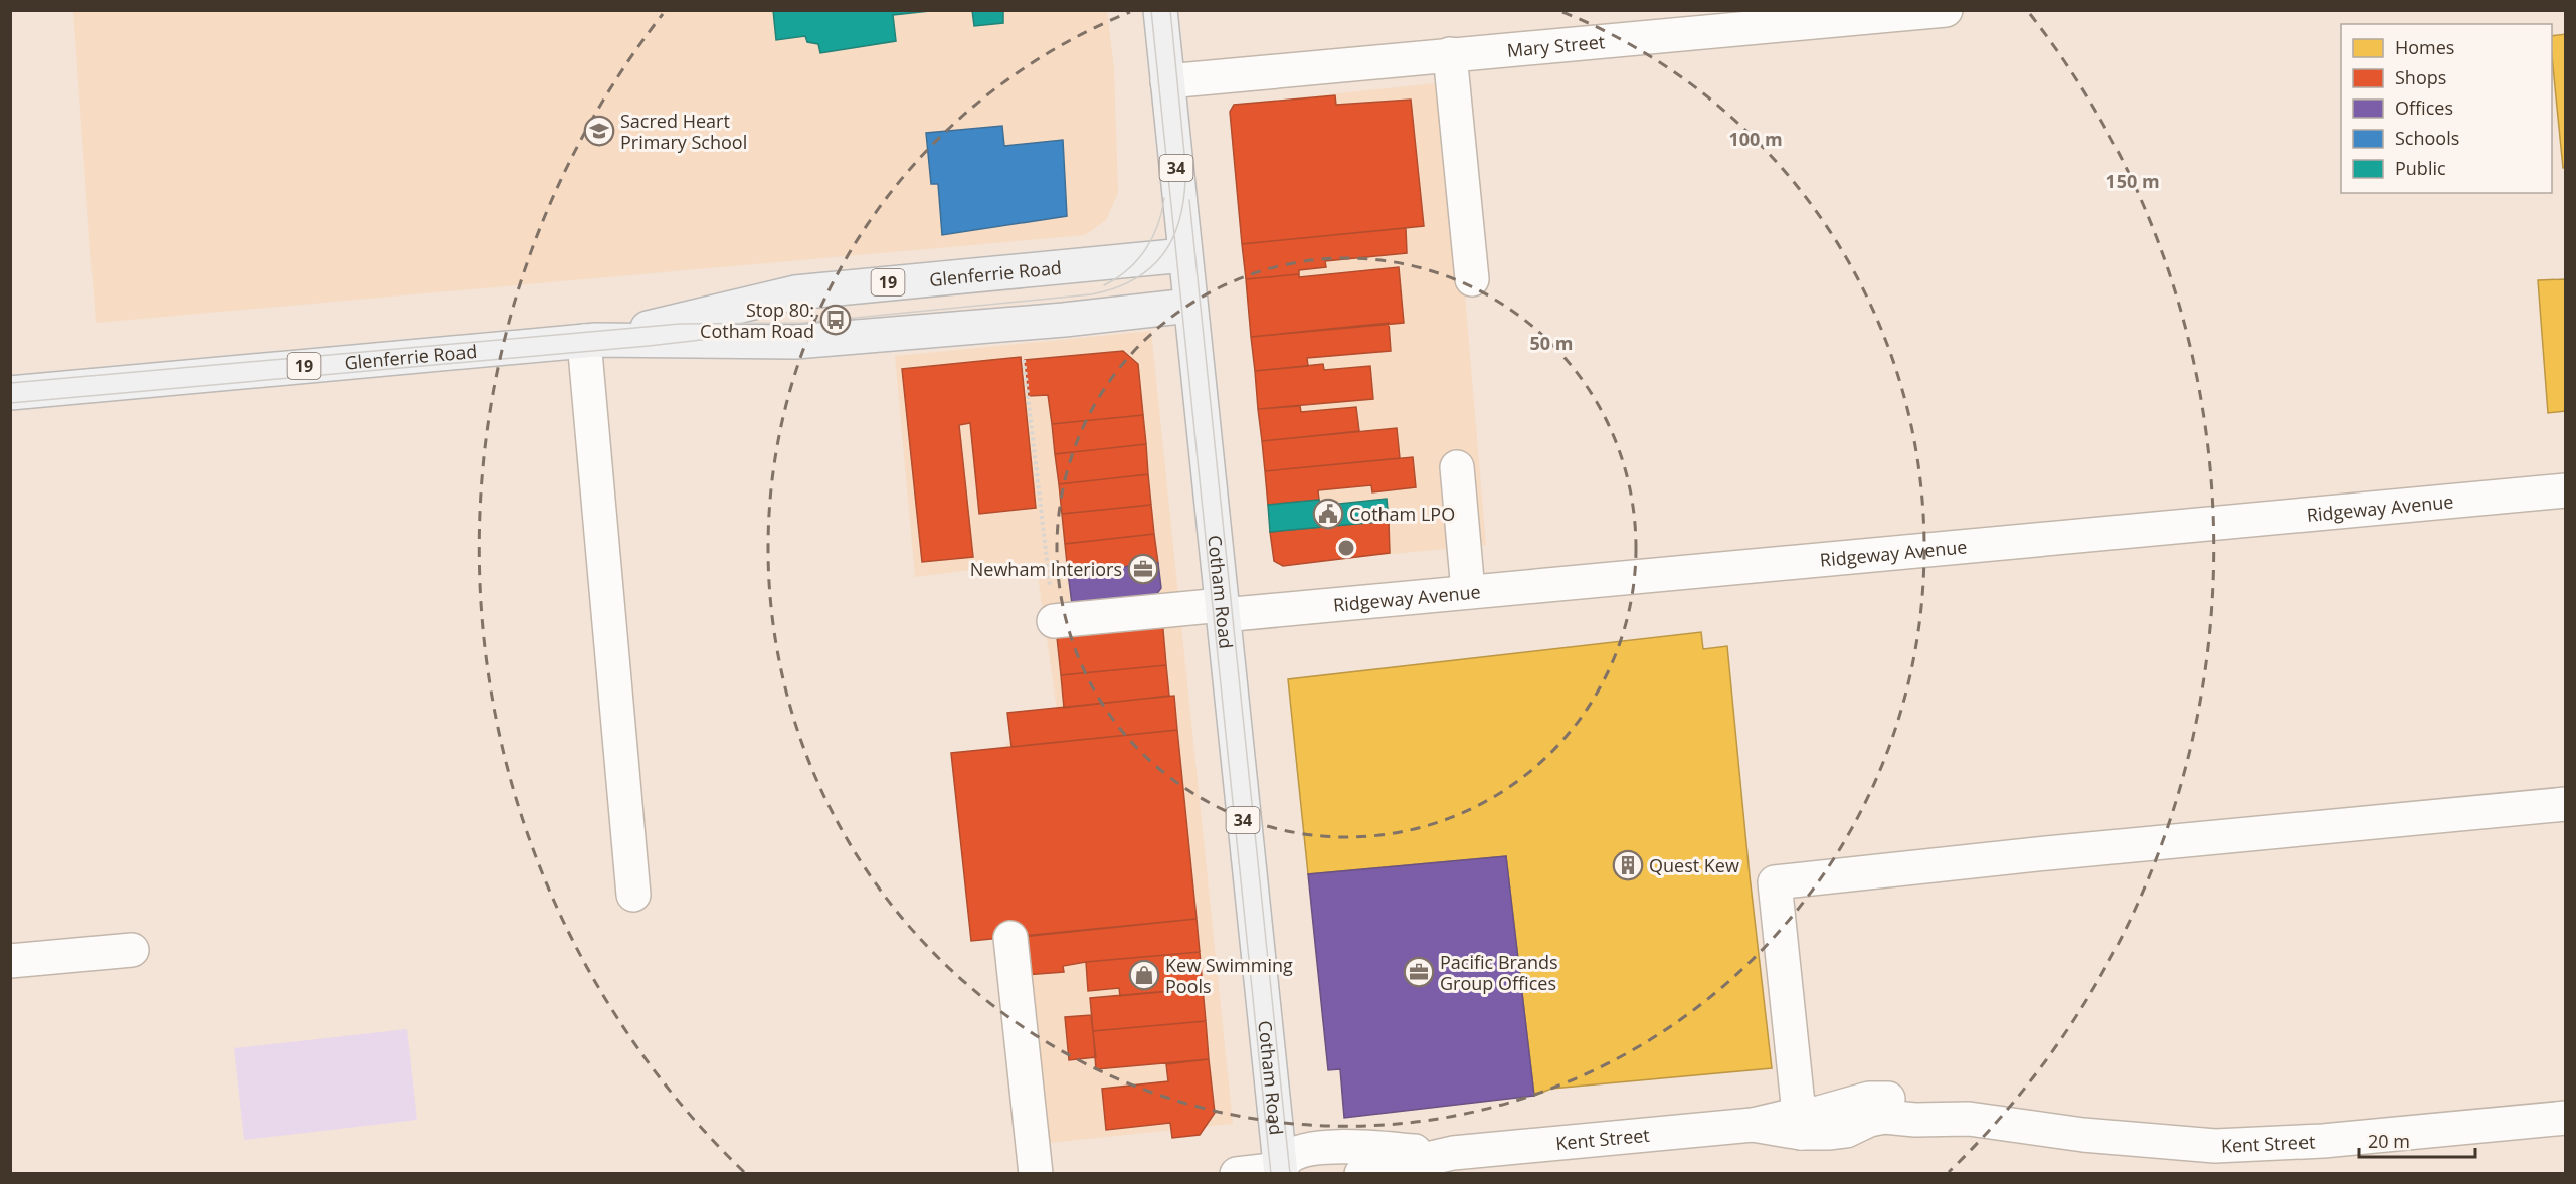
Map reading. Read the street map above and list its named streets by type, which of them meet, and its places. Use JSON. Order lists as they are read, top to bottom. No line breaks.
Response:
{"streets":{"main road":["34","Glenferrie Road","19","Cotham Road"],"street":["Mary Street","Ridgeway Avenue","Kent Street"]},"crossings":[["Mary Street","Cotham Road"],["Glenferrie Road","Cotham Road"],["Ridgeway Avenue","Cotham Road"],["Cotham Road","Kent Street"]],"places":{"school or university":["Sacred Heart Primary School"],"bus stop":["Stop 80: Cotham Road"],"public building":["Cotham LPO"],"office":["Newham Interiors","Pacific Brands Group Offices"],"building":["Quest Kew"],"shop":["Kew Swimming Pools"]},"legend":["Homes","Shops","Offices","Schools","Public"],"scale_bar":"20 m","rings":["100 m","150 m","50 m"]}
